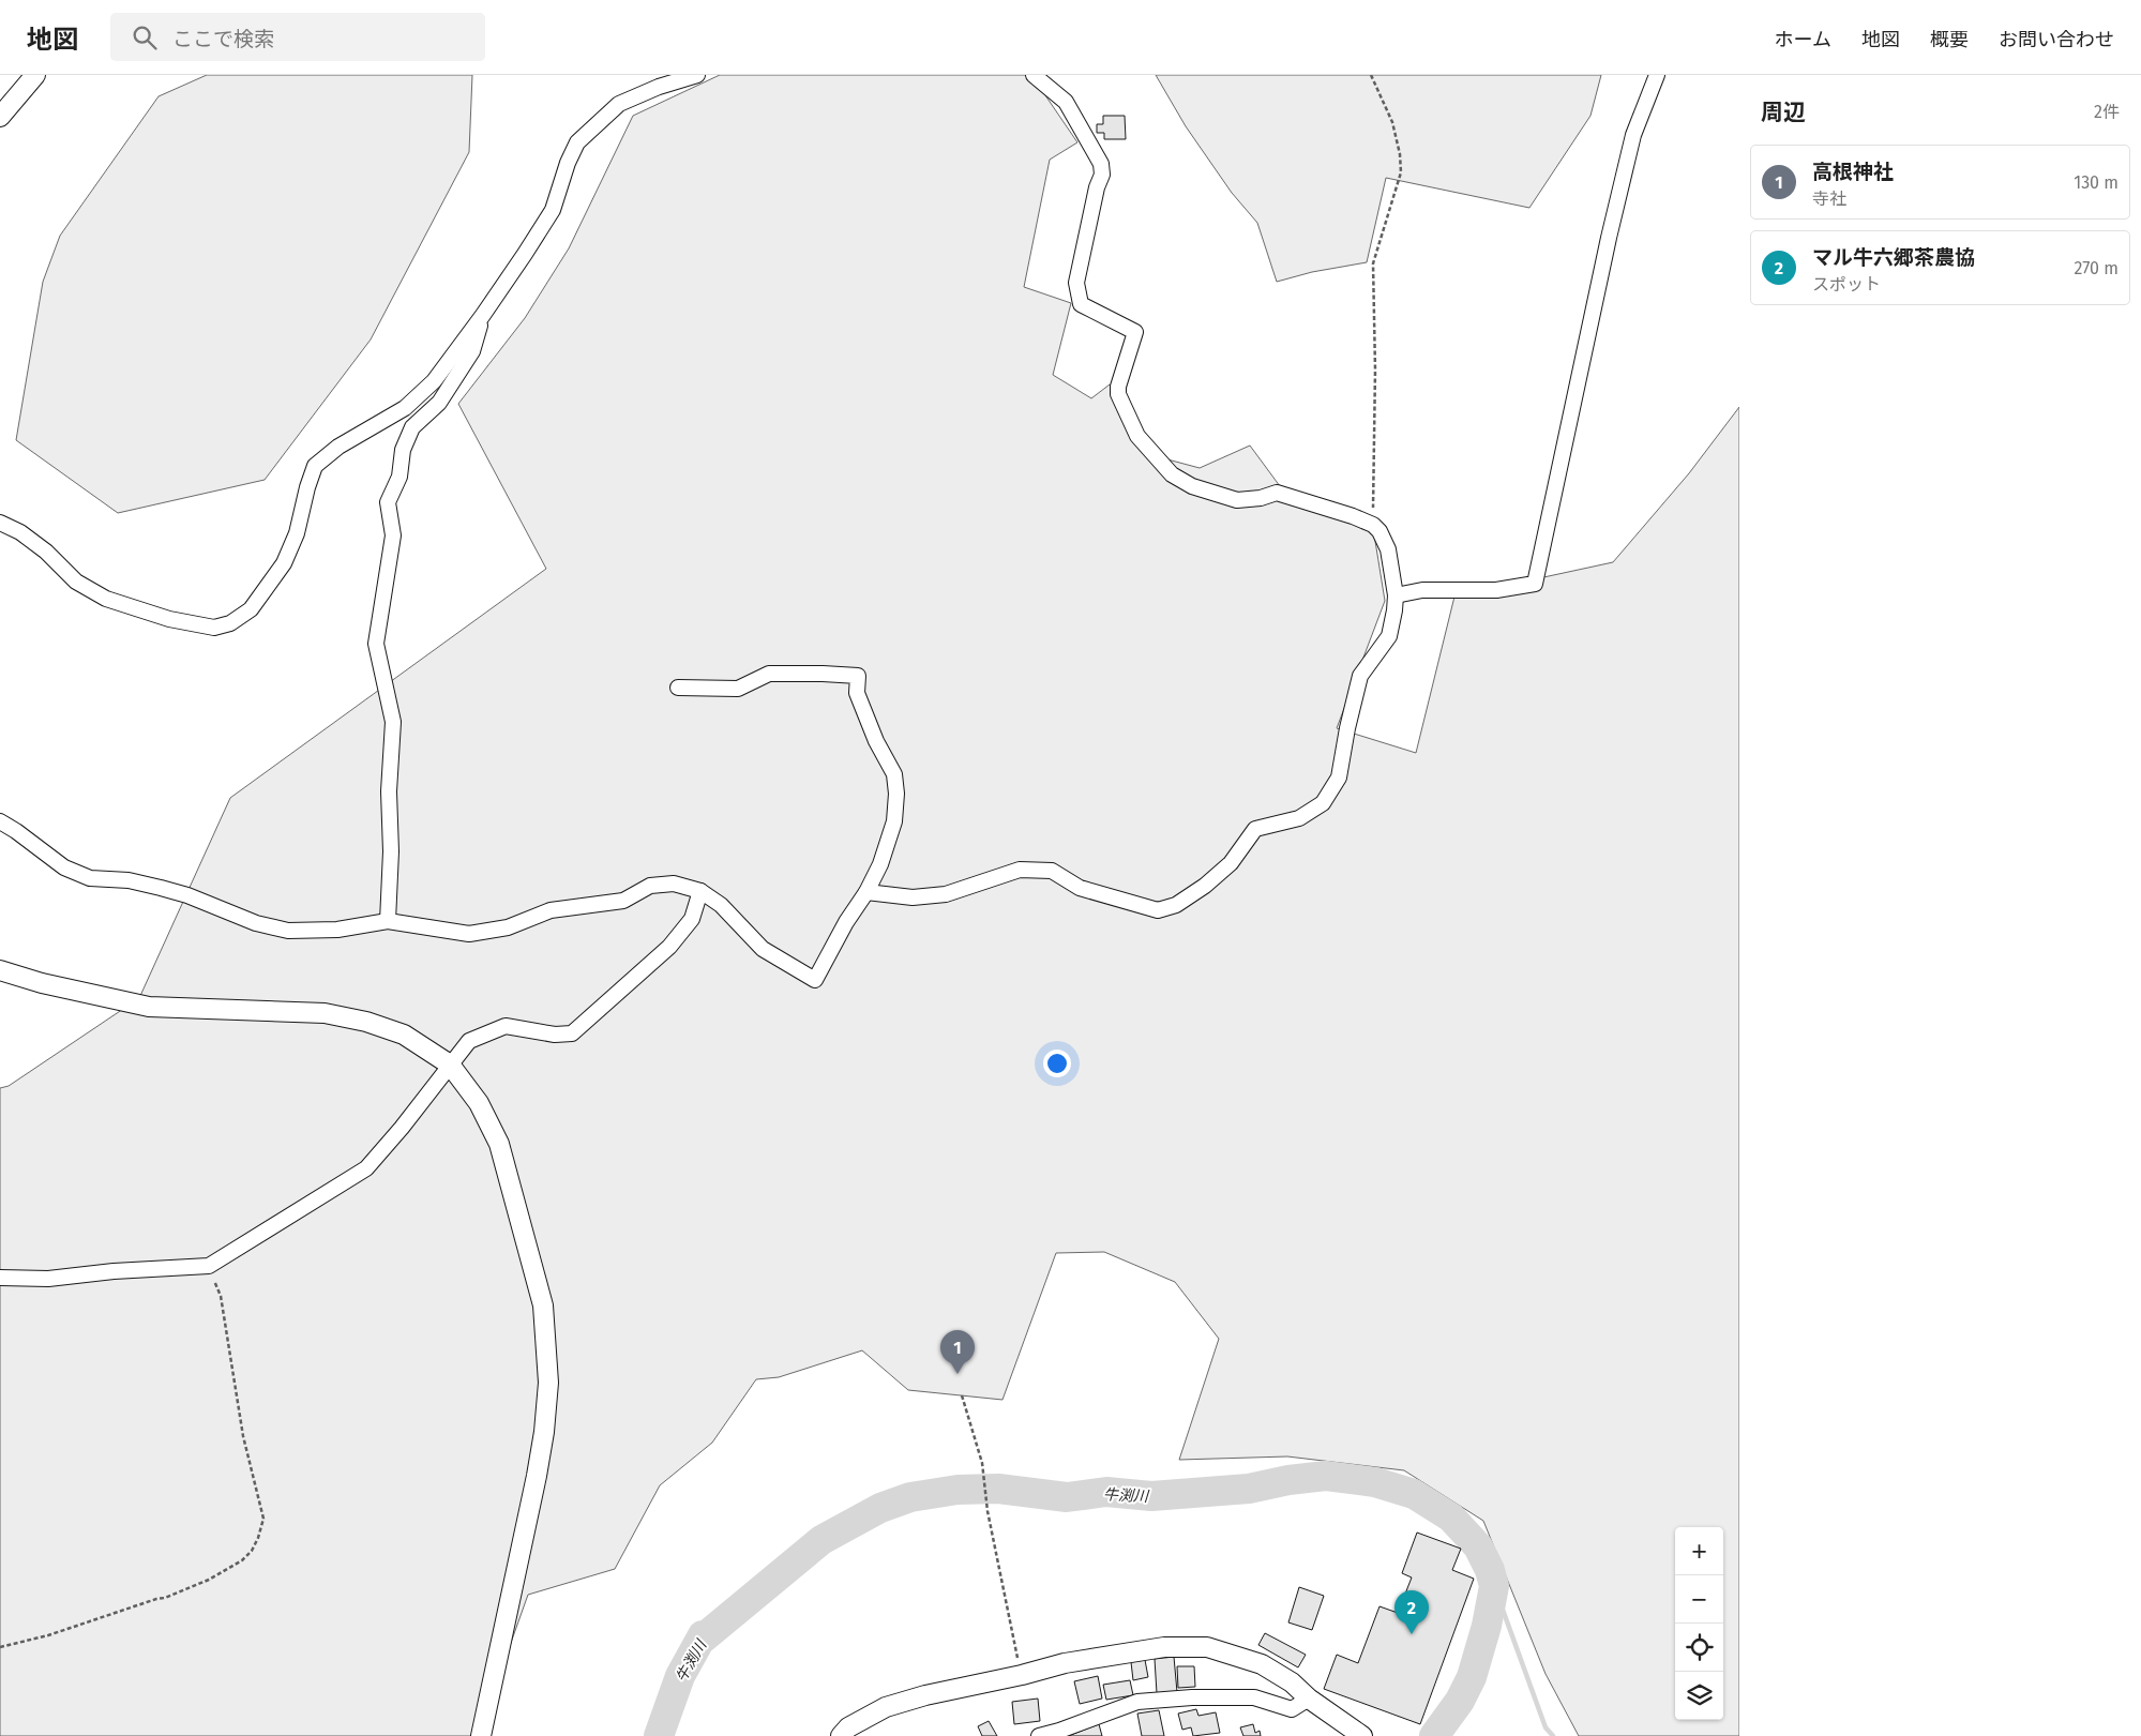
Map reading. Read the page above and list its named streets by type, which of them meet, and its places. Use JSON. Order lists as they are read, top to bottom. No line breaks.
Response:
{"water":["牛渕川"],"page":{"header":"地図","search":"ここで検索","nav":["ホーム","地図","概要","お問い合わせ"],"heading":["周辺","2件"],"list":[{"mark":"1","name":"高根神社","note":"寺社","value":"130 m"},{"mark":"2","name":"マル牛六郷茶農協","note":"スポット","value":"270 m"}],"pins":["1","2"],"map_buttons":["+","−"]}}
